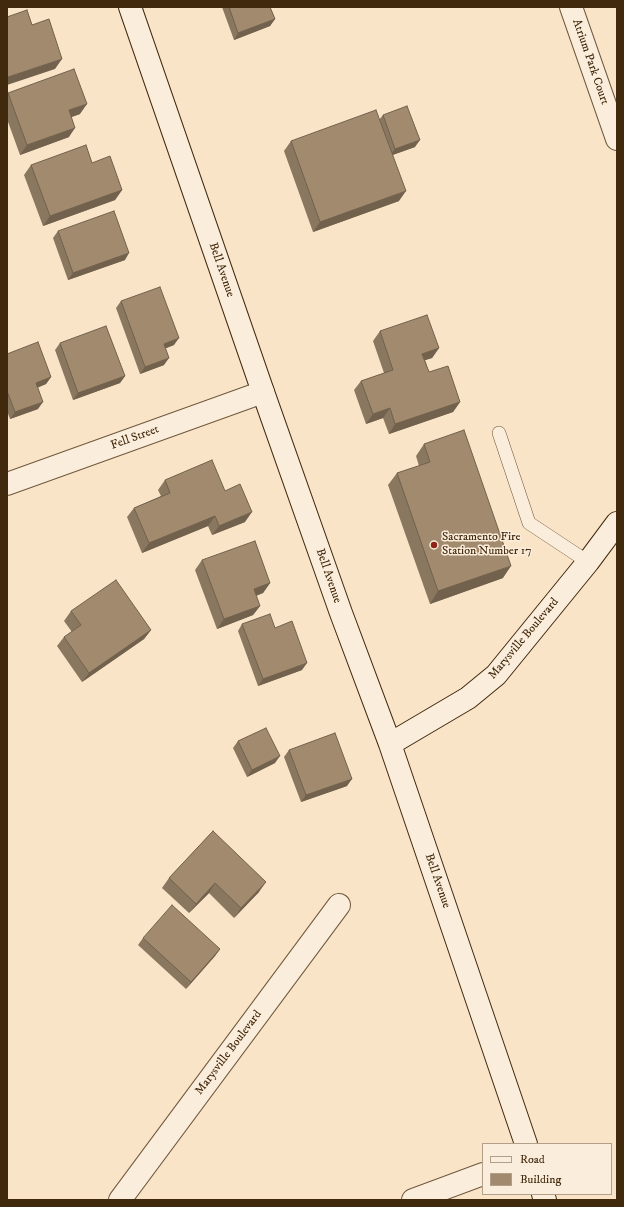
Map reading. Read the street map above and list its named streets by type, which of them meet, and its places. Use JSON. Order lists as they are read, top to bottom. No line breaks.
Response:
{"streets":{"main road":["Atrium Park Court","Bell Avenue","Fell Street","Marysville Boulevard"]},"crossings":[["Bell Avenue","Fell Street"],["Bell Avenue","Marysville Boulevard"]],"places":["Sacramento Fire Station Number 17"],"legend":["Road","Building"]}
